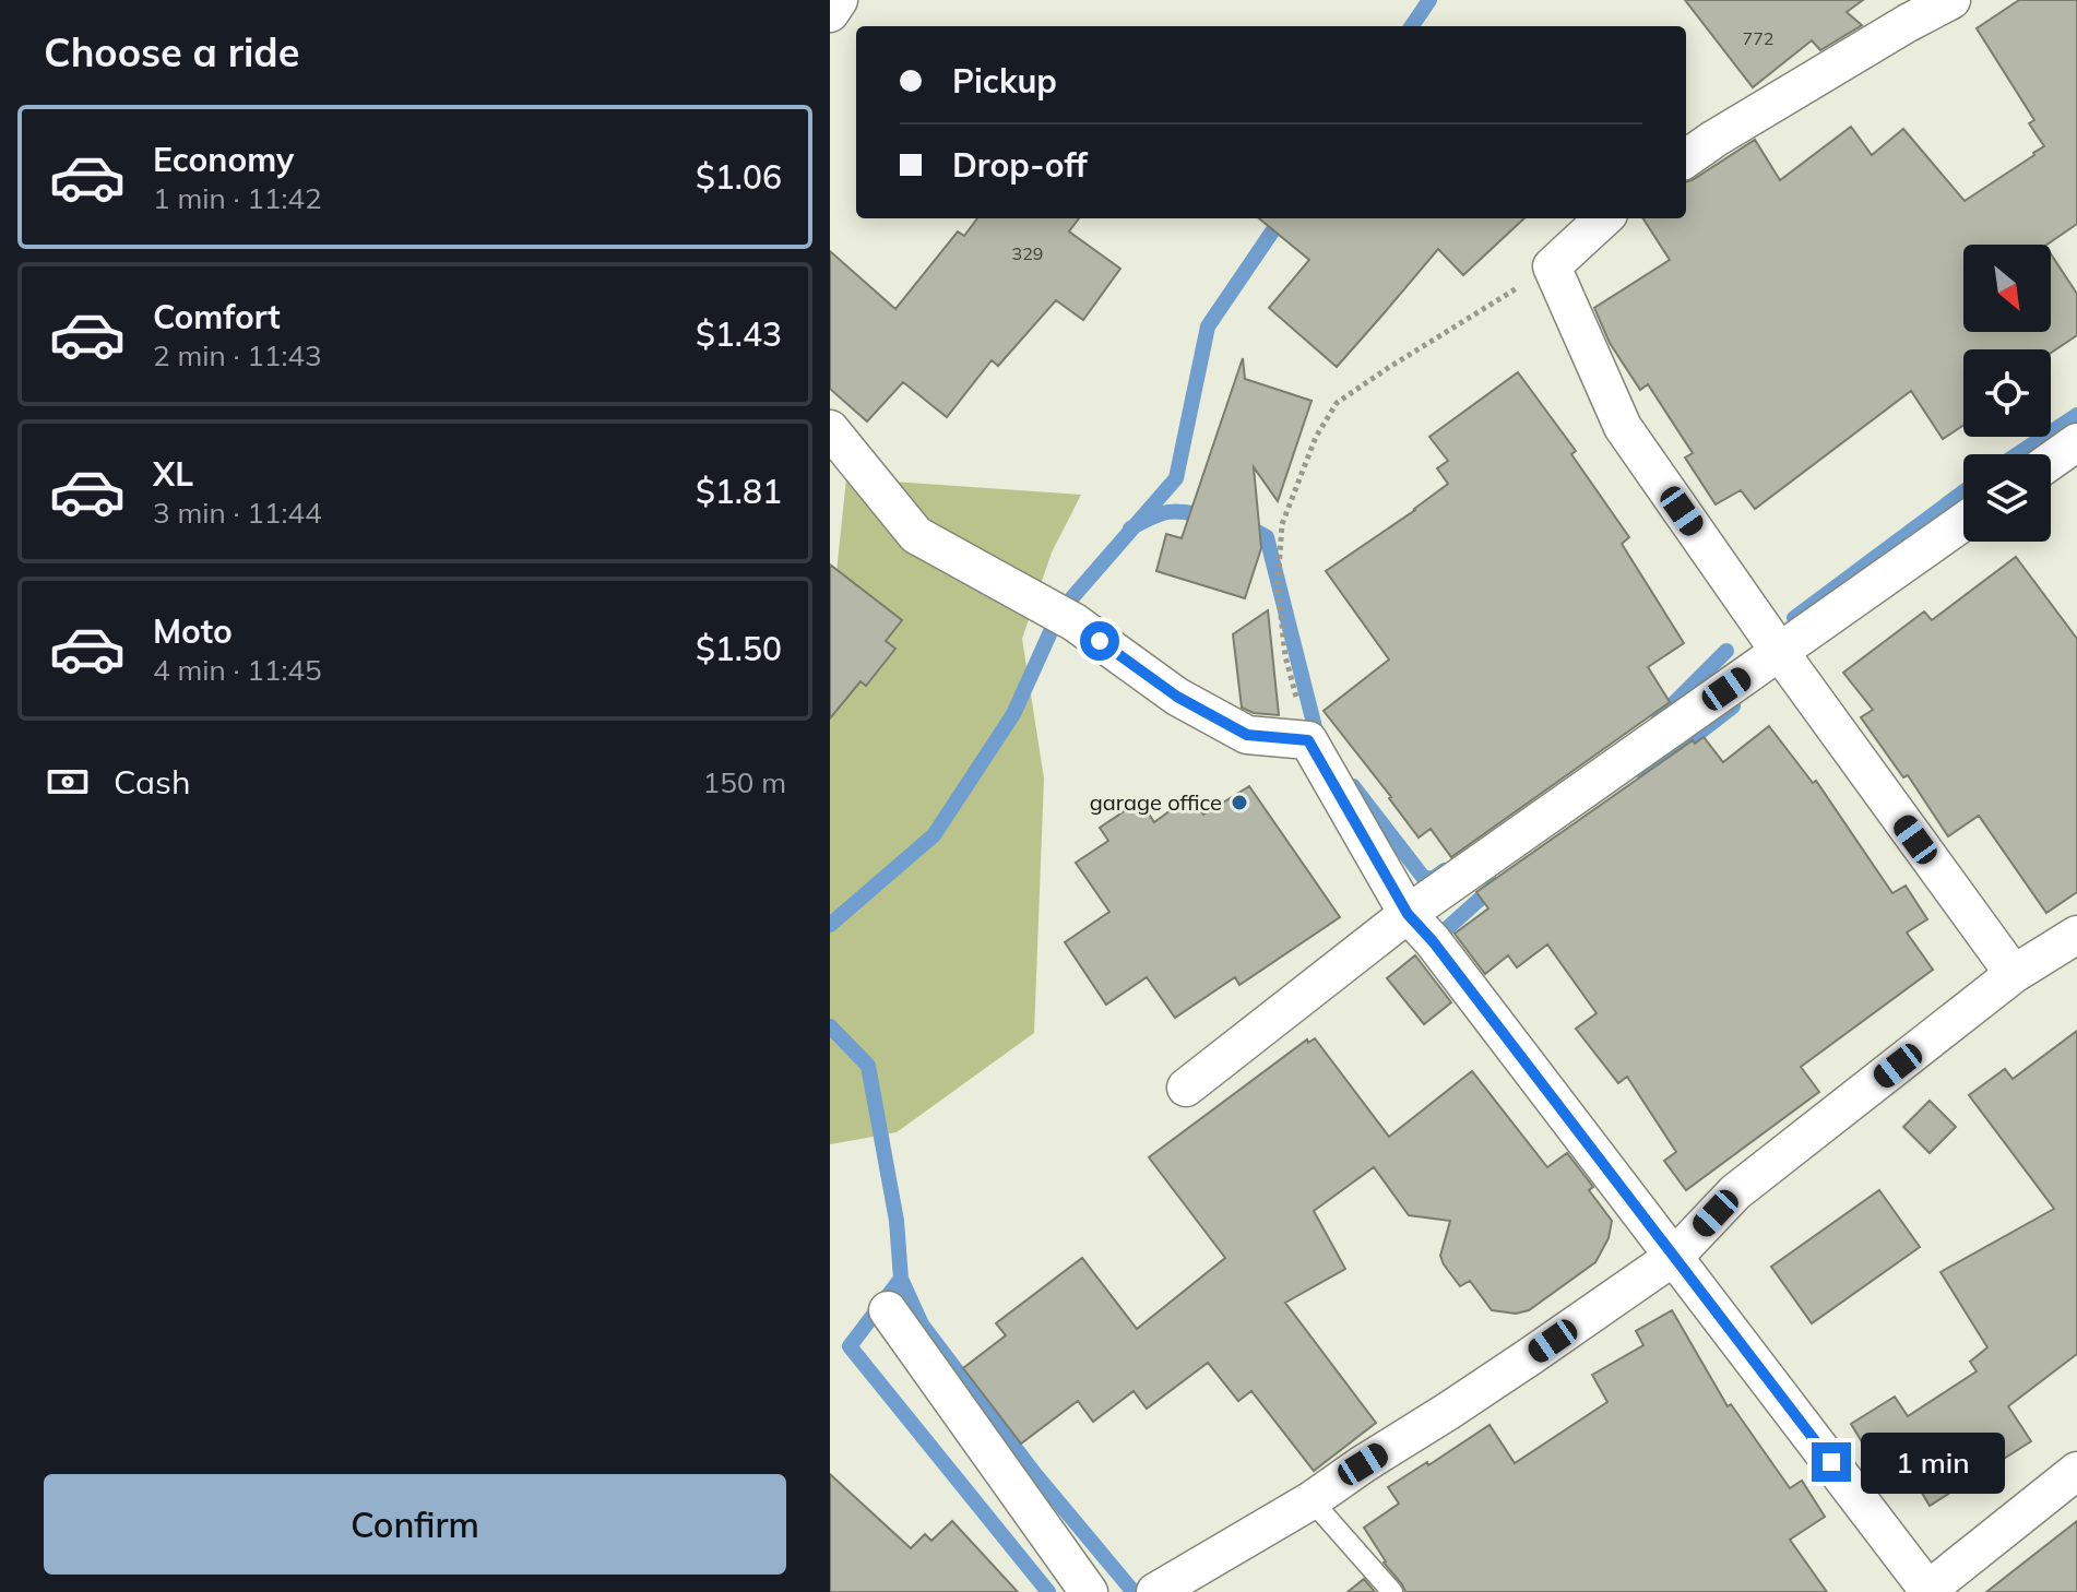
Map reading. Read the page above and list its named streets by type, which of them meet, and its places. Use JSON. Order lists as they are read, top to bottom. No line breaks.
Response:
{"places":["garage office"],"house_numbers":["772","329"],"north":"bottom right","page":{"heading":"Choose a ride","banner":["Pickup","Drop-off"],"list":[{"name":"Economy","note":"1 min · 11:42","value":"$1.06"},{"name":"Comfort","note":"2 min · 11:43","value":"$1.43"},{"name":"XL","note":"3 min · 11:44","value":"$1.81"},{"name":"Moto","note":"4 min · 11:45","value":"$1.50"}],"pay":["Cash","150 m"],"bubble":"1 min","buttons":"Confirm"}}
